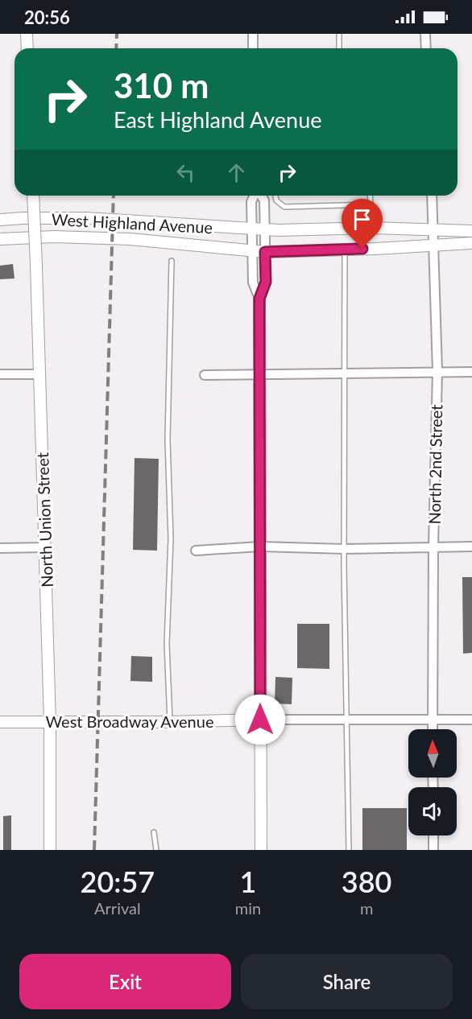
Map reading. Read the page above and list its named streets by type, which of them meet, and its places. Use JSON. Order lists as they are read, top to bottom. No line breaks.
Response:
{"streets":{"main road":["West Highland Avenue","North Union Street","West Broadway Avenue"],"street":["North 2nd Street"]},"crossings":[["West Highland Avenue","North 2nd Street"],["North Union Street","West Broadway Avenue"]],"north":"top","page":{"status":"20:56","turn":["310 m","East Highland Avenue"],"eta":["20:57","Arrival","1","min","380","m"],"buttons":["Exit","Share"]}}
